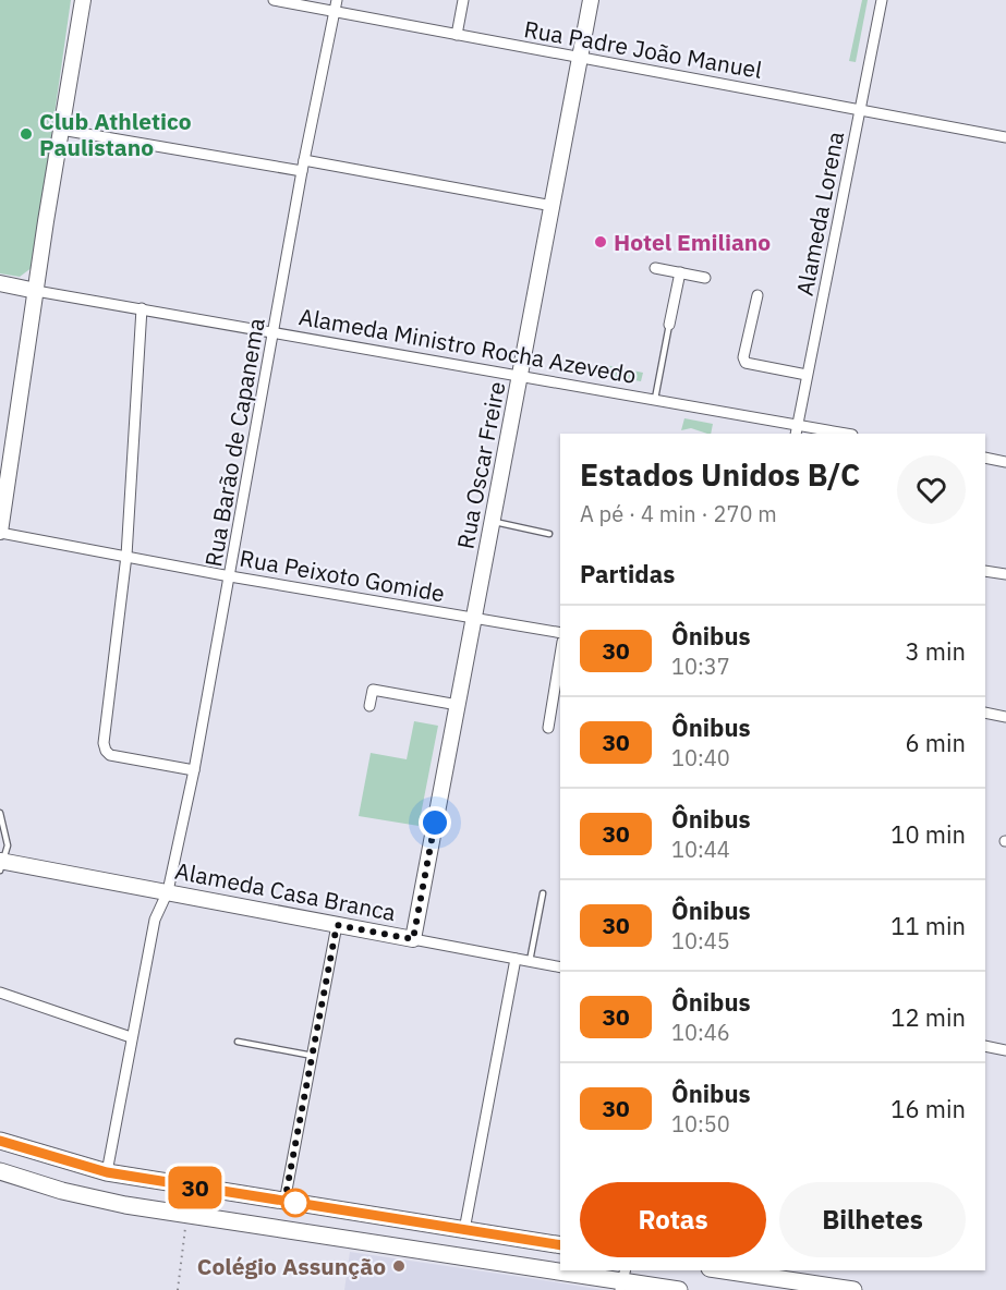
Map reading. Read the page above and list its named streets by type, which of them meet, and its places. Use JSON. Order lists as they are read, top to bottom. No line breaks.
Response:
{"streets":{"street":["Rua Padre João Manuel","Alameda Lorena","Alameda Ministro Rocha Azevedo","Rua Barão de Capanema","Rua Oscar Freire","Rua Peixoto Gomide","Alameda Casa Branca"]},"crossings":[["Rua Padre João Manuel","Alameda Lorena"],["Rua Padre João Manuel","Rua Barão de Capanema"],["Rua Padre João Manuel","Rua Oscar Freire"],["Alameda Lorena","Alameda Ministro Rocha Azevedo"],["Alameda Ministro Rocha Azevedo","Rua Barão de Capanema"],["Alameda Ministro Rocha Azevedo","Rua Oscar Freire"],["Rua Barão de Capanema","Rua Peixoto Gomide"],["Rua Barão de Capanema","Alameda Casa Branca"],["Rua Oscar Freire","Rua Peixoto Gomide"],["Rua Oscar Freire","Alameda Casa Branca"]],"places":["Club Athletico Paulistano","Hotel Emiliano","Colégio Assunção"],"lines":["bus line 30"],"page":{"on_map":"30","heading":[["Estados Unidos B/C","A pé · 4 min · 270 m"],"Partidas"],"list":[{"mark":"30","name":"Ônibus","note":"10:37","value":"3 min"},{"mark":"30","name":"Ônibus","note":"10:40","value":"6 min"},{"mark":"30","name":"Ônibus","note":"10:44","value":"10 min"},{"mark":"30","name":"Ônibus","note":"10:45","value":"11 min"},{"mark":"30","name":"Ônibus","note":"10:46","value":"12 min"},{"mark":"30","name":"Ônibus","note":"10:50","value":"16 min"}],"buttons":["Rotas","Bilhetes"]}}
